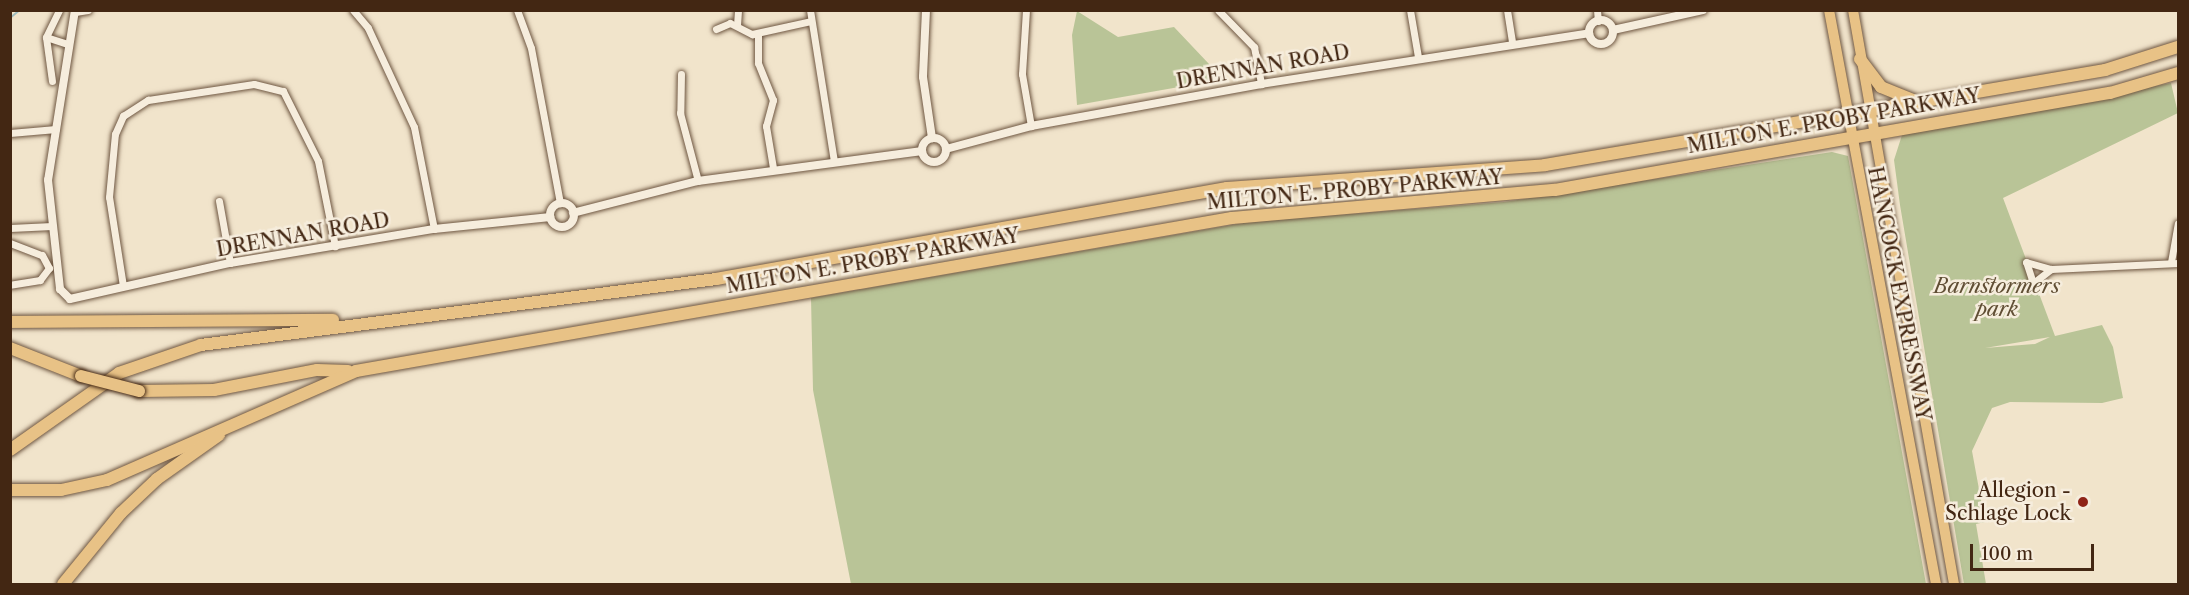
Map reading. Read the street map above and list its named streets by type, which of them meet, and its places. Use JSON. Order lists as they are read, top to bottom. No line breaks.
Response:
{"streets":{"highway":["MILTON E. PROBY PARKWAY"],"main road":["HANCOCK EXPRESSWAY"],"street":["DRENNAN ROAD"]},"crossings":[["MILTON E. PROBY PARKWAY","HANCOCK EXPRESSWAY"]],"parks":["Barnstormers park"],"places":["Allegion - Schlage Lock"],"scale_bar":"100 m"}
